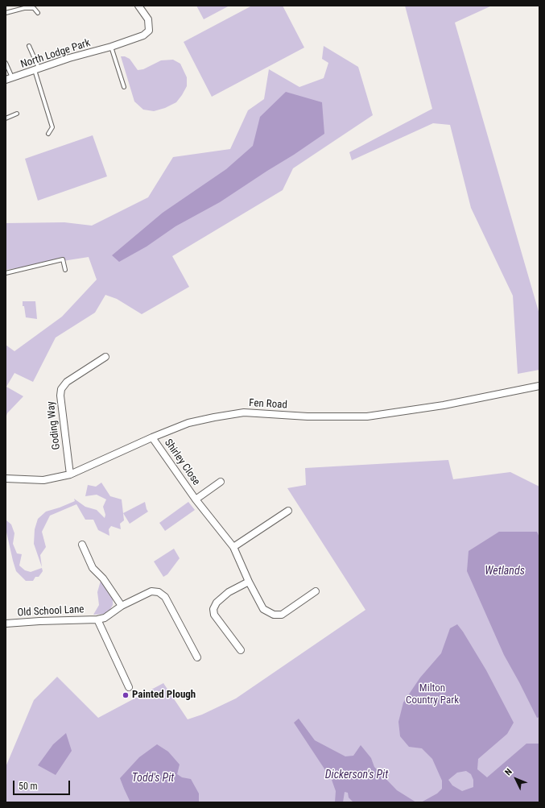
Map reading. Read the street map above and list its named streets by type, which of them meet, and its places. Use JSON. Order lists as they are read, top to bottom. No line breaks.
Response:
{"streets":{"street":["North Lodge Park","Fen Road","Goding Way","Shirley Close","Old School Lane"]},"crossings":[["Fen Road","Goding Way"],["Fen Road","Shirley Close"]],"water":["Wetlands","Dickerson's Pit","Todd's Pit"],"parks":["Milton Country Park"],"places":["Painted Plough"],"scale_bar":"50 m","north":"top left"}
